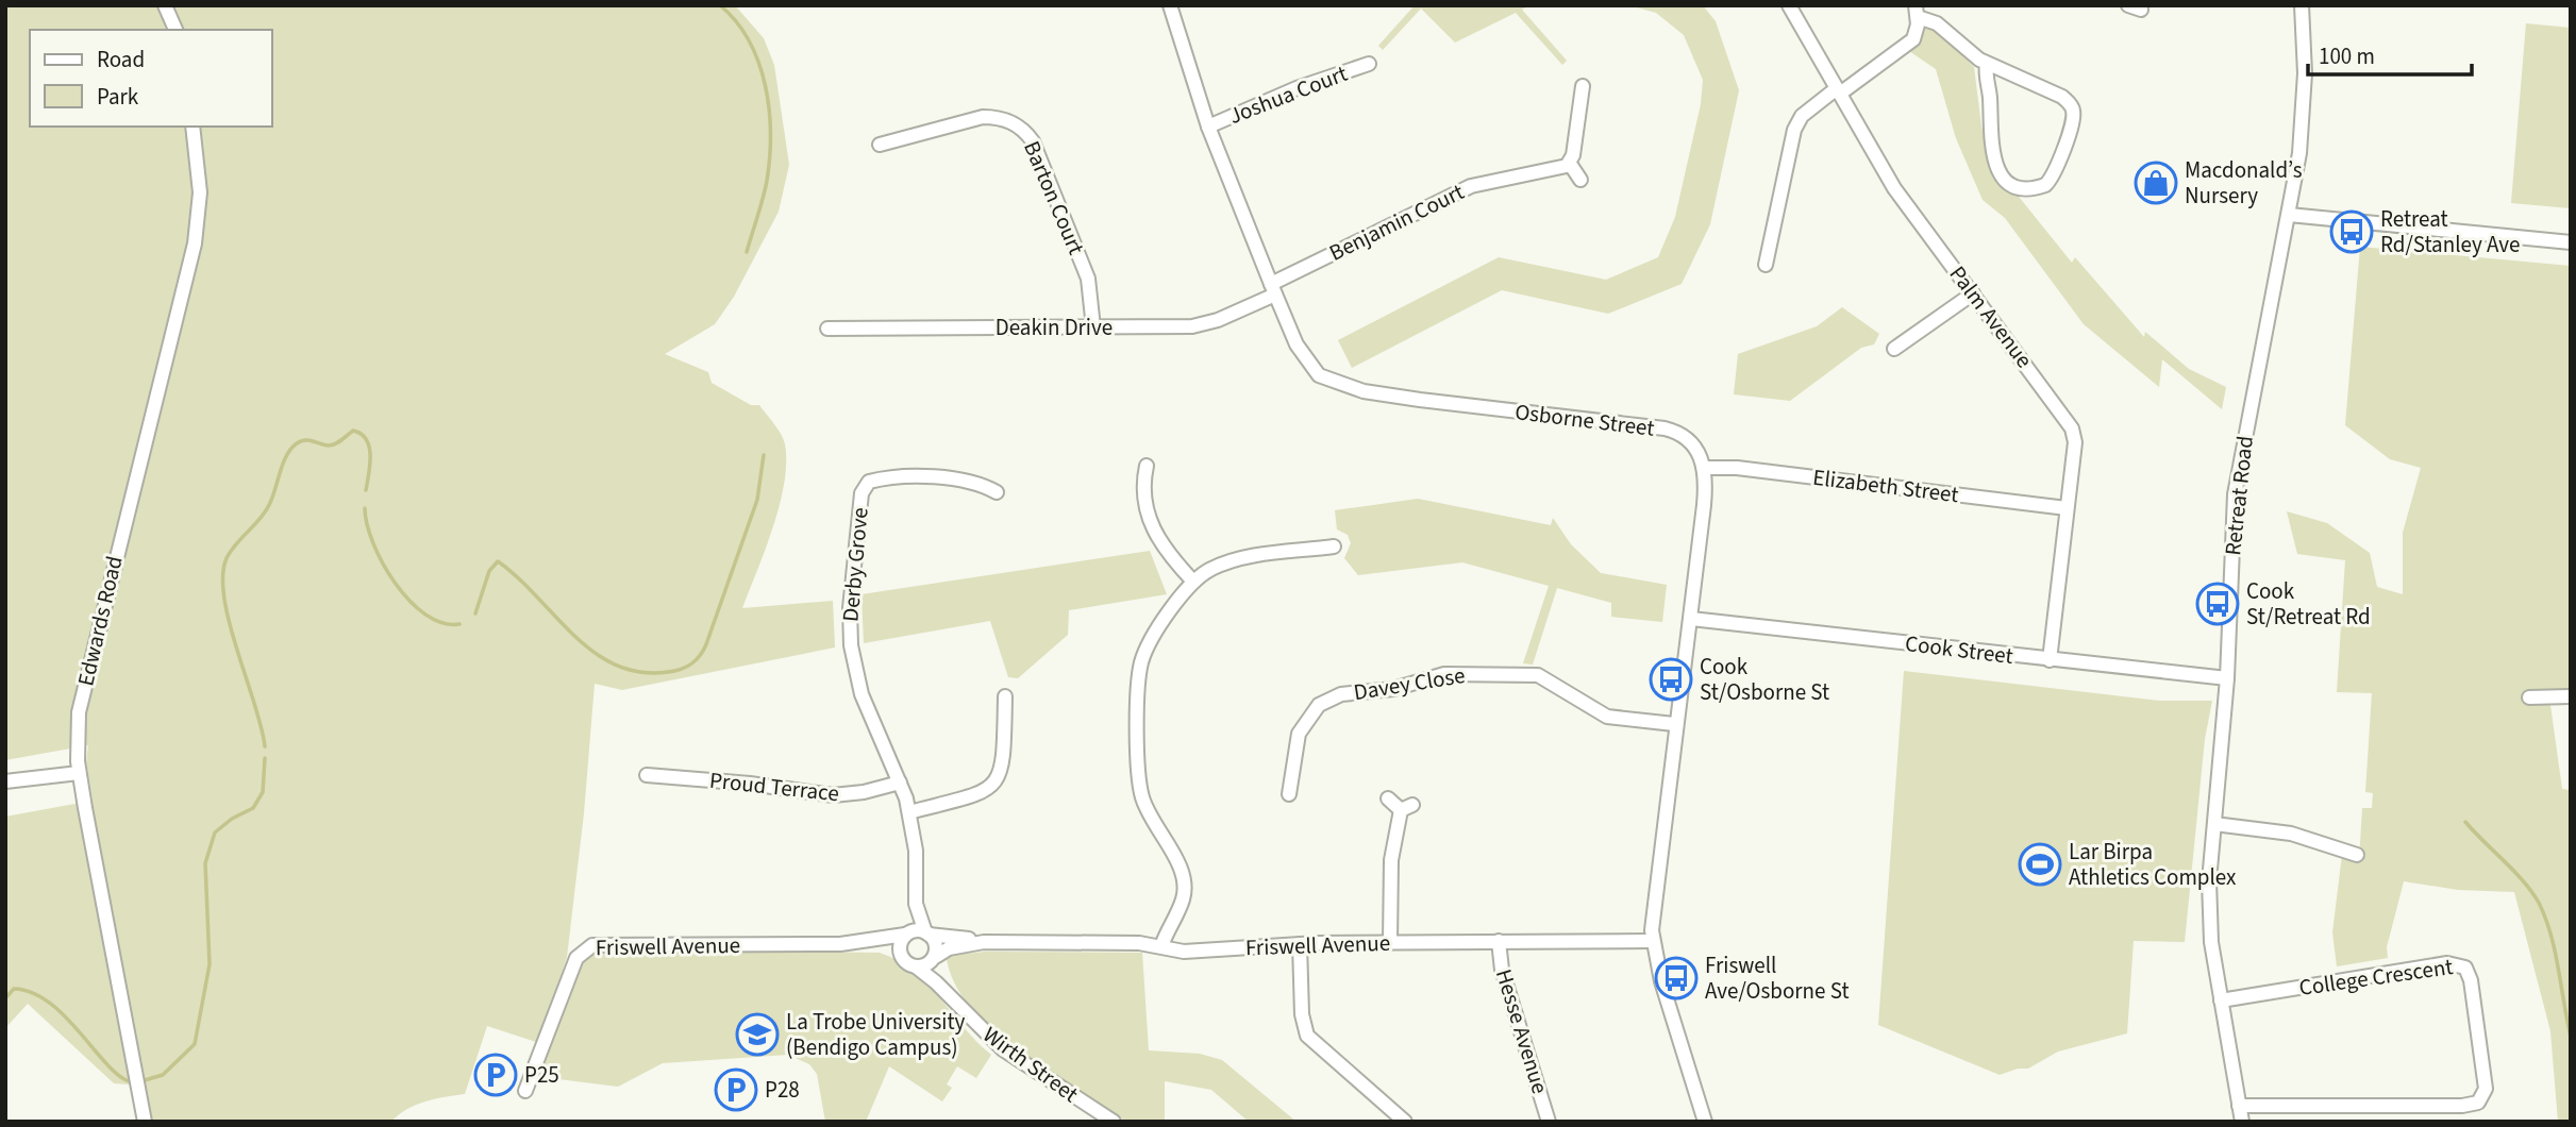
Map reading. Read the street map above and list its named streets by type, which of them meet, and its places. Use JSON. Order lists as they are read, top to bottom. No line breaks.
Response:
{"streets":{"street":["Joshua Court","Barton Court","Benjamin Court","Palm Avenue","Deakin Drive","Osborne Street","Elizabeth Street","Retreat Road","Derby Grove","Edwards Road","Cook Street","Davey Close","Proud Terrace","Friswell Avenue","College Crescent","Hesse Avenue","Wirth Street"]},"crossings":[["Joshua Court","Osborne Street"],["Barton Court","Deakin Drive"],["Benjamin Court","Deakin Drive"],["Benjamin Court","Osborne Street"],["Palm Avenue","Elizabeth Street"],["Palm Avenue","Cook Street"],["Deakin Drive","Osborne Street"],["Osborne Street","Elizabeth Street"],["Retreat Road","Cook Street"],["Retreat Road","College Crescent"],["Derby Grove","Proud Terrace"],["Derby Grove","Friswell Avenue"],["Derby Grove","Wirth Street"],["Friswell Avenue","Hesse Avenue"],["Friswell Avenue","Wirth Street"]],"places":{"shop":["Macdonald’s Nursery"],"bus stop":["Retreat Rd/Stanley Ave","Cook St/Retreat Rd","Cook St/Osborne St","Friswell Ave/Osborne St"],"sports":["Lar Birpa Athletics Complex"],"school or university":["La Trobe University (Bendigo Campus)"],"parking":["P25","P28"]},"legend":["Road","Park"],"scale_bar":"100 m"}
